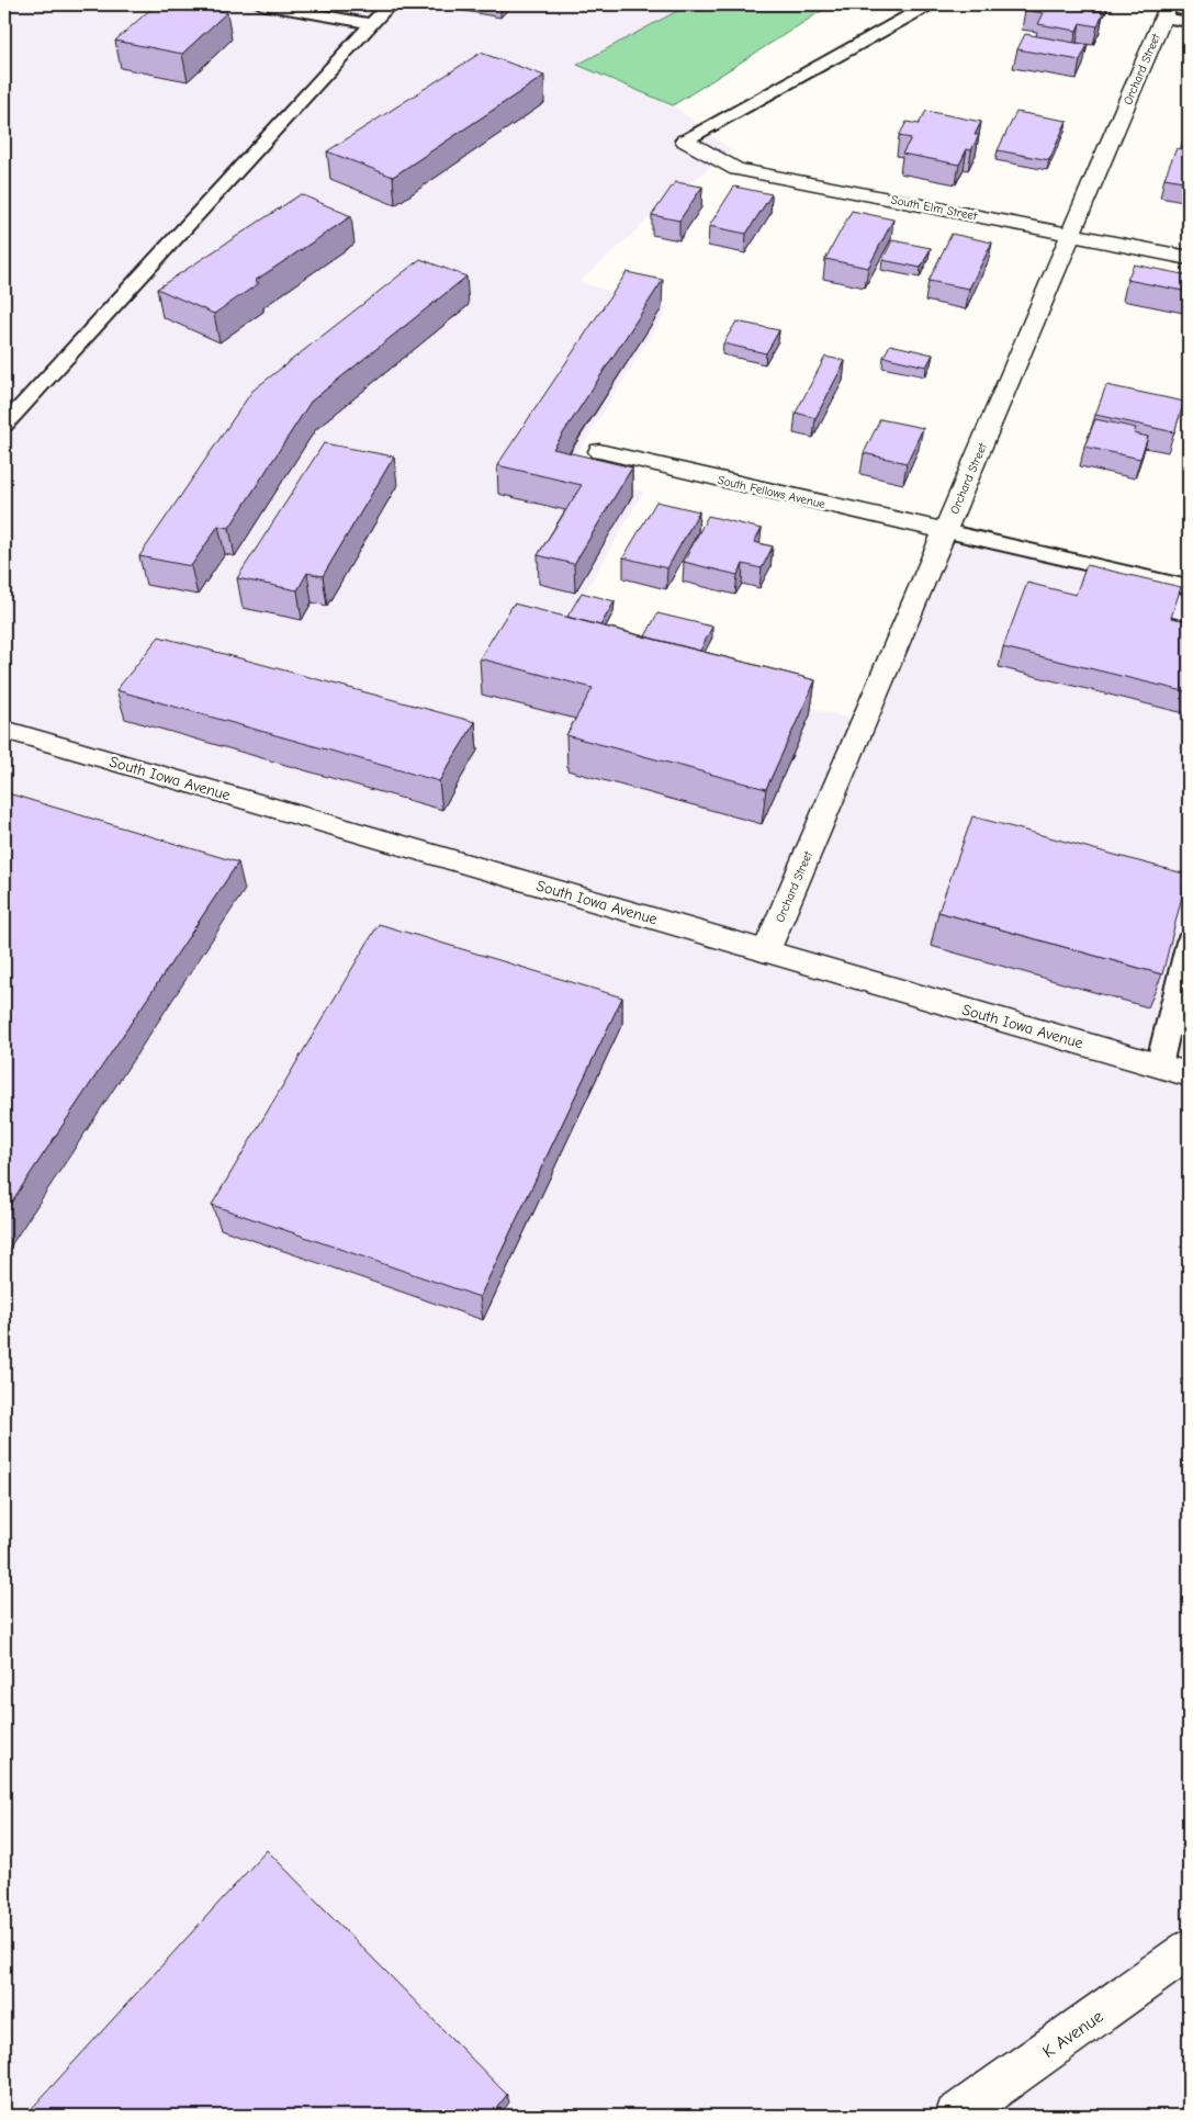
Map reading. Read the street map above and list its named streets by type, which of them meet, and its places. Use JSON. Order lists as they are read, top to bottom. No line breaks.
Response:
{"streets":{"street":["Orchard Street","South Elm Street","South Fellows Avenue","South Iowa Avenue","K Avenue"]},"crossings":[["Orchard Street","South Elm Street"],["Orchard Street","South Fellows Avenue"],["Orchard Street","South Iowa Avenue"]]}
